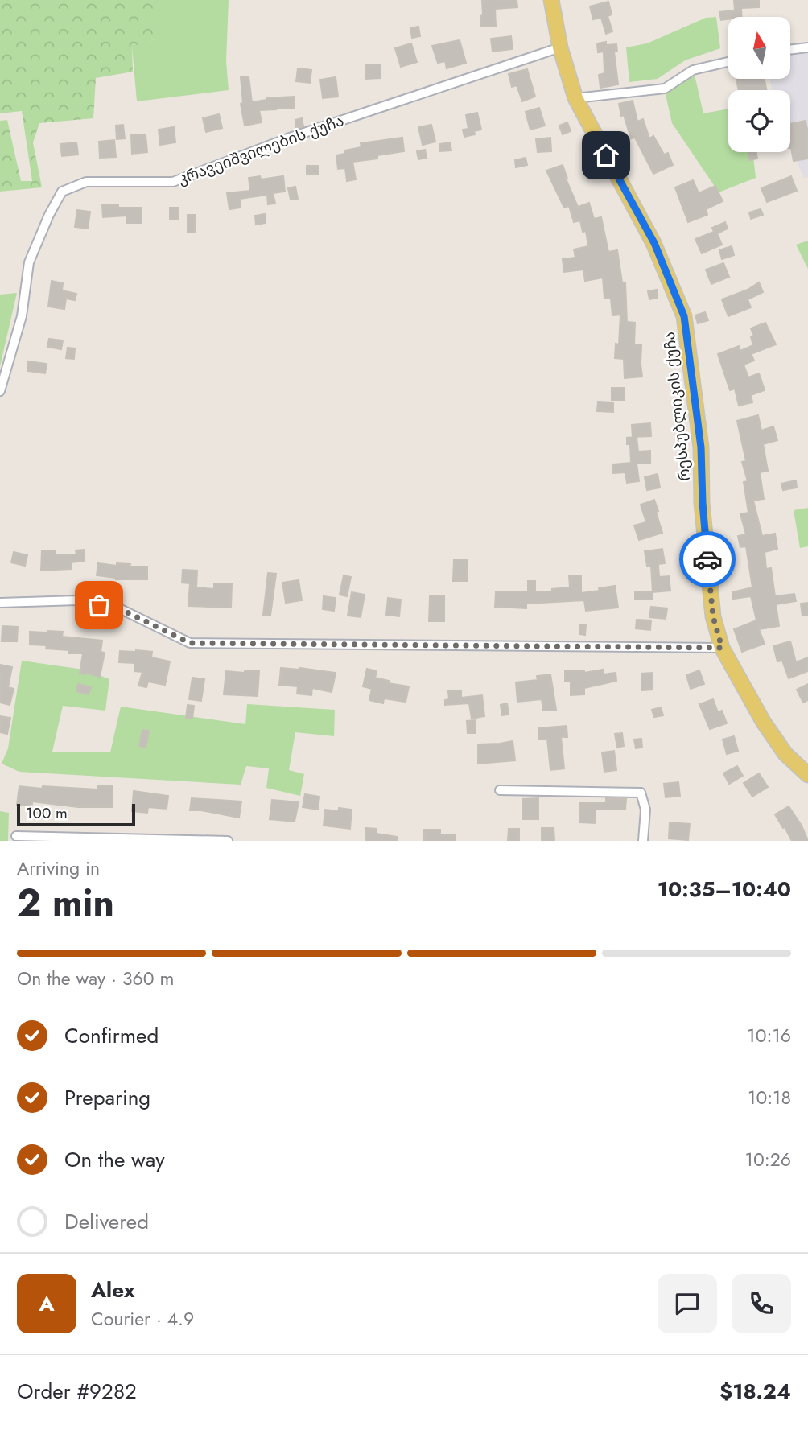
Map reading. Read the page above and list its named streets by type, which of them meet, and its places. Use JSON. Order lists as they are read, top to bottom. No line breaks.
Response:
{"streets":{"main road":["რესპუბლიკის ქუჩა"],"street":["კრავეიშვილების ქუჩა"]},"crossings":[["კრავეიშვილების ქუჩა","რესპუბლიკის ქუჩა"]],"scale_bar":"100 m","north":"top","page":{"scale":"100 m","heading":["2 min","Arriving in","10:35–10:40"],"panel":["Alex","Courier · 4.9","Order #9282","$18.24"],"bar":"On the way · 360 m","list":[["Confirmed","10:16"],["Preparing","10:18"],["On the way","10:26"],"Delivered"],"round":"A"}}
